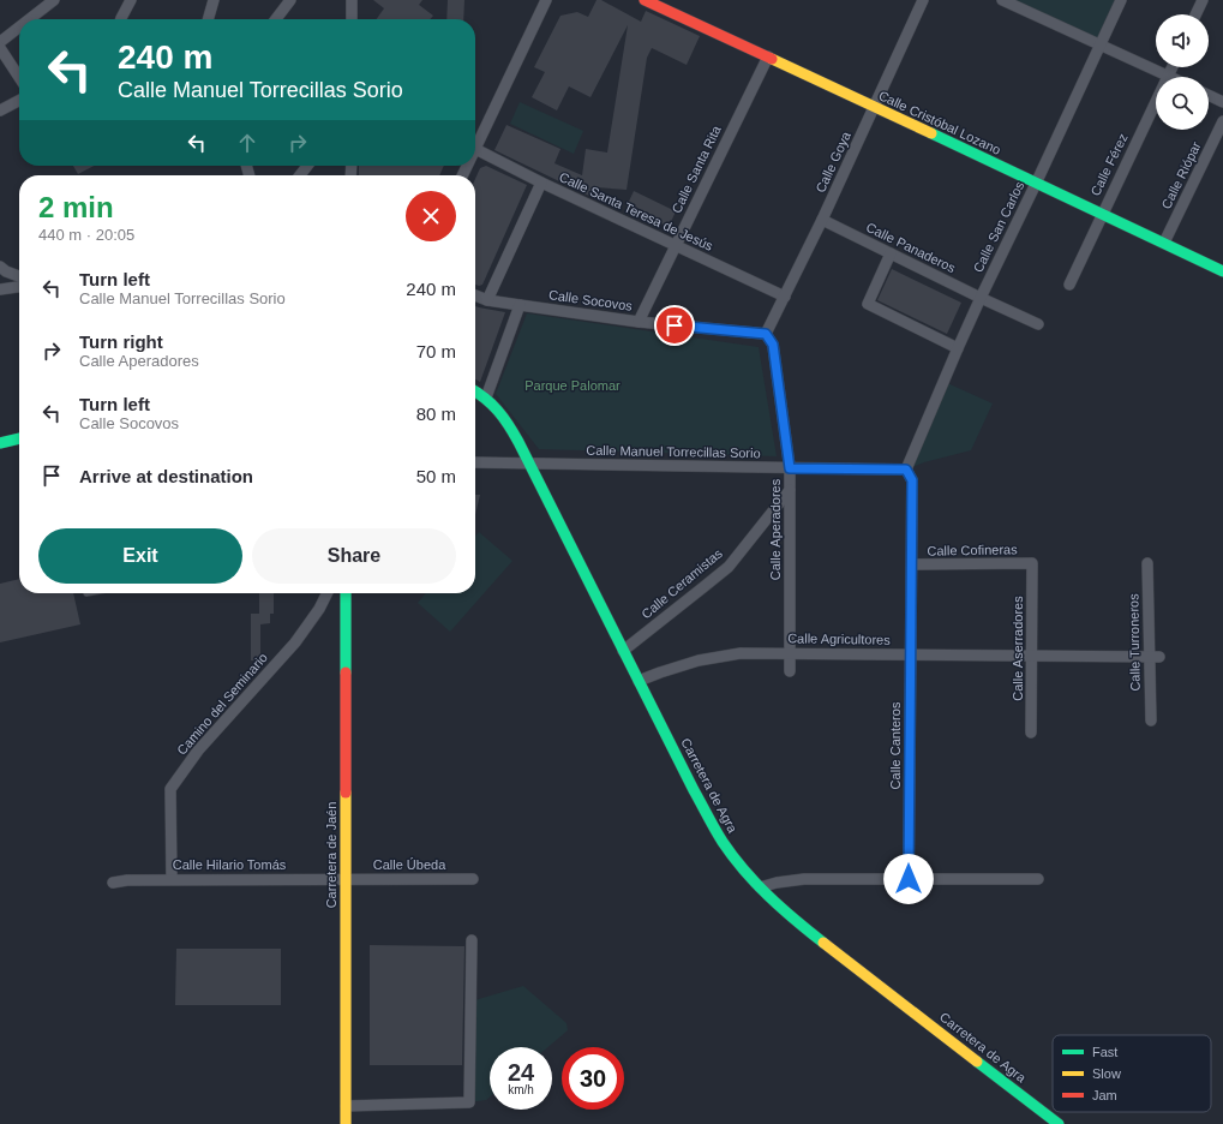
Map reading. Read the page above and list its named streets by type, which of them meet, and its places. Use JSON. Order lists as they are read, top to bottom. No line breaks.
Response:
{"streets":{"street":["Calle Cristóbal Lozano","Calle Goya","Calle Férez","Calle Santa Rita","Calle Riópar","Calle Santa Teresa de Jesús","Calle San Carlos","Calle Panaderos","Calle Socovos","Calle Manuel Torrecillas Sorio","Calle Aperadores","Calle Cofineras","Calle Ceramistas","Calle Agricultores","Calle Turroneros","Calle Aserradores","Camino del Seminario","Calle Canteros","Carretera de Agra","Carretera de Jaén","Calle Hilario Tomás","Calle Úbeda"]},"crossings":[["Calle Cristóbal Lozano","Calle Goya"],["Calle Cristóbal Lozano","Calle Férez"],["Calle Cristóbal Lozano","Calle Santa Rita"],["Calle Cristóbal Lozano","Calle Riópar"],["Calle Cristóbal Lozano","Calle San Carlos"],["Calle Goya","Calle Santa Teresa de Jesús"],["Calle Goya","Calle Panaderos"],["Calle Goya","Calle Socovos"],["Calle Goya","Calle Aperadores"],["Calle Santa Rita","Calle Santa Teresa de Jesús"],["Calle Santa Rita","Calle Socovos"],["Calle San Carlos","Calle Panaderos"],["Calle San Carlos","Calle Manuel Torrecillas Sorio"],["Calle San Carlos","Calle Canteros"],["Calle Socovos","Calle Aperadores"],["Calle Manuel Torrecillas Sorio","Calle Aperadores"],["Calle Manuel Torrecillas Sorio","Calle Canteros"],["Calle Manuel Torrecillas Sorio","Carretera de Agra"],["Calle Aperadores","Calle Ceramistas"],["Calle Aperadores","Calle Agricultores"],["Calle Cofineras","Calle Aserradores"],["Calle Cofineras","Calle Canteros"],["Calle Ceramistas","Carretera de Agra"],["Calle Agricultores","Calle Turroneros"],["Calle Agricultores","Calle Aserradores"],["Calle Agricultores","Calle Canteros"],["Calle Agricultores","Carretera de Agra"],["Camino del Seminario","Calle Hilario Tomás"],["Carretera de Jaén","Calle Hilario Tomás"],["Carretera de Jaén","Calle Úbeda"],["Calle Hilario Tomás","Calle Úbeda"]],"parks":["Parque Palomar"],"legend":["Fast","Slow","Jam"],"page":{"turn":["240 m","Calle Manuel Torrecillas Sorio"],"heading":["2 min","440 m · 20:05"],"list":[{"name":"Turn left","note":"Calle Manuel Torrecillas Sorio","value":"240 m"},{"name":"Turn right","note":"Calle Aperadores","value":"70 m"},{"name":"Turn left","note":"Calle Socovos","value":"80 m"},{"name":"Arrive at destination","value":"50 m"}],"buttons":["Exit","Share"],"speed":"24 km/h","limit":"30"}}
